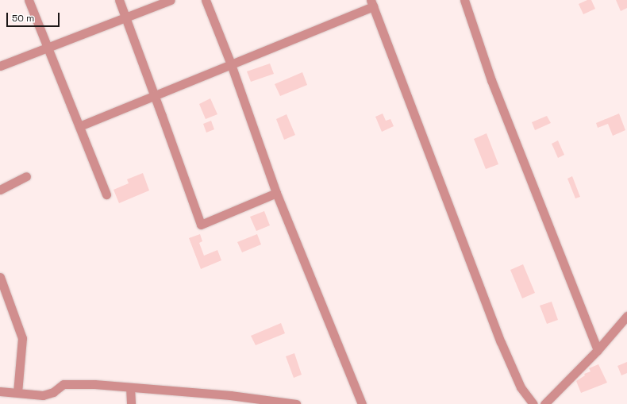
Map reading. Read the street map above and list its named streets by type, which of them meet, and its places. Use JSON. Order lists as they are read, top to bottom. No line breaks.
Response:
{"scale_bar":"50 m"}
